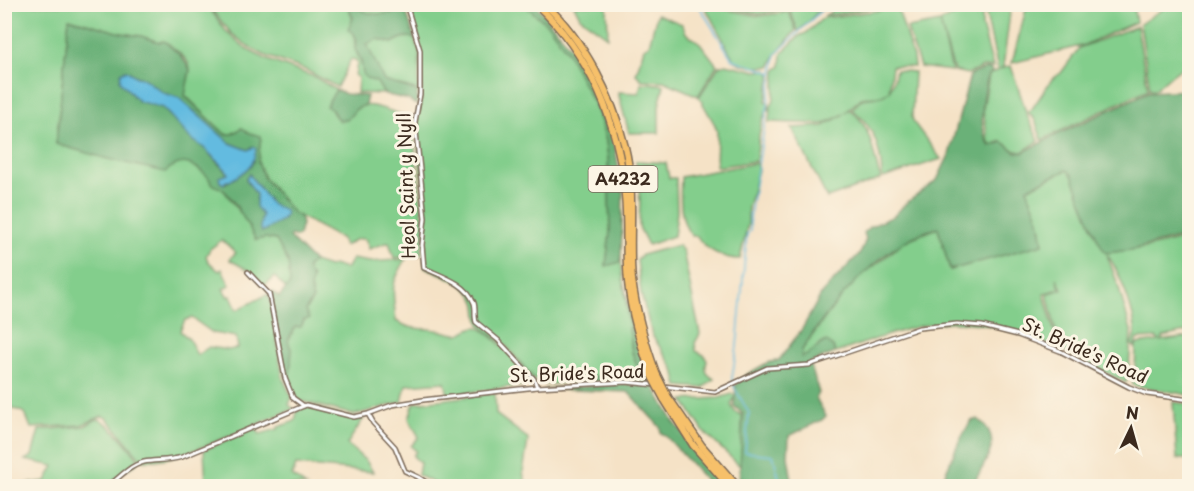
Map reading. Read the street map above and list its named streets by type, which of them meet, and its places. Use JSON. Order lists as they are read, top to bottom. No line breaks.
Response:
{"streets":{"highway":["A4232"],"street":["Heol Saint y Nyll","St. Bride's Road"]},"crossings":[["Heol Saint y Nyll","St. Bride's Road"]],"north":"top"}
